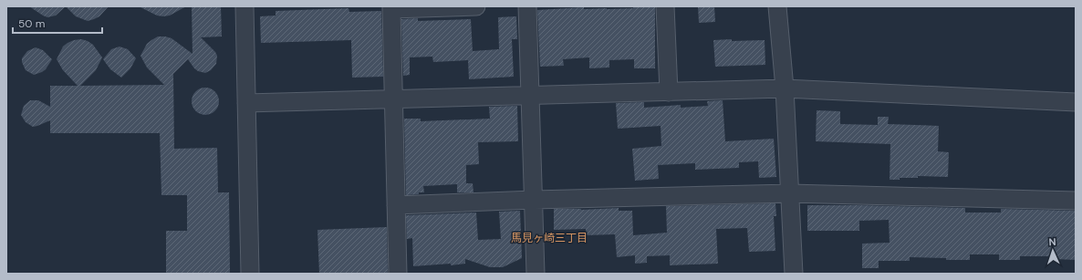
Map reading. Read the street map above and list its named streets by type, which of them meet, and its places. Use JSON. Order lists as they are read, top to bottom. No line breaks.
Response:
{"districts":["馬見ヶ崎三丁目"],"scale_bar":"50 m","north":"top"}
